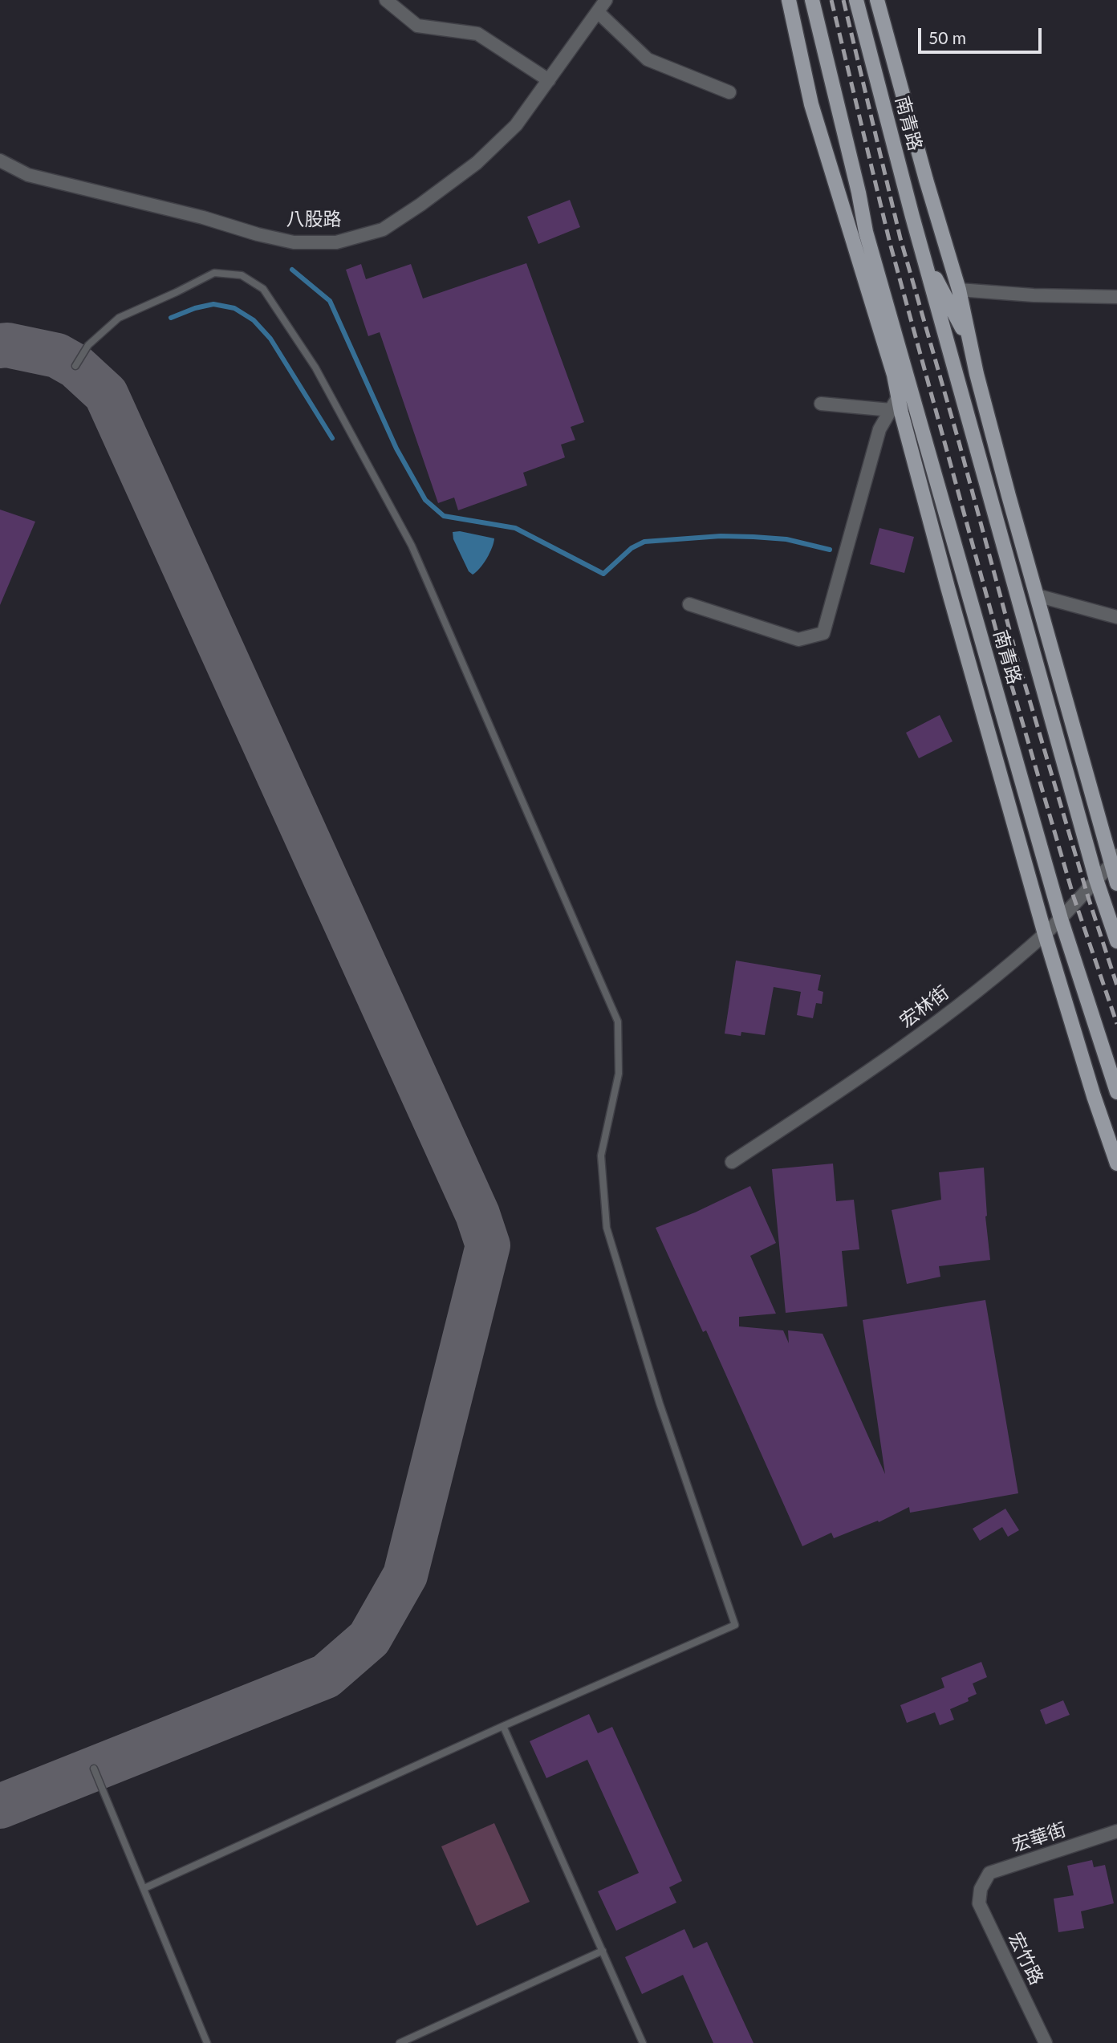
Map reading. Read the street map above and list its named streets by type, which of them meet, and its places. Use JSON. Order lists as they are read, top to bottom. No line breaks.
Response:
{"streets":{"main road":["南青路"],"street":["八股路","宏林街","宏華街","宏竹路"]},"crossings":[["南青路","宏林街"],["宏華街","宏竹路"]],"scale_bar":"50 m"}
